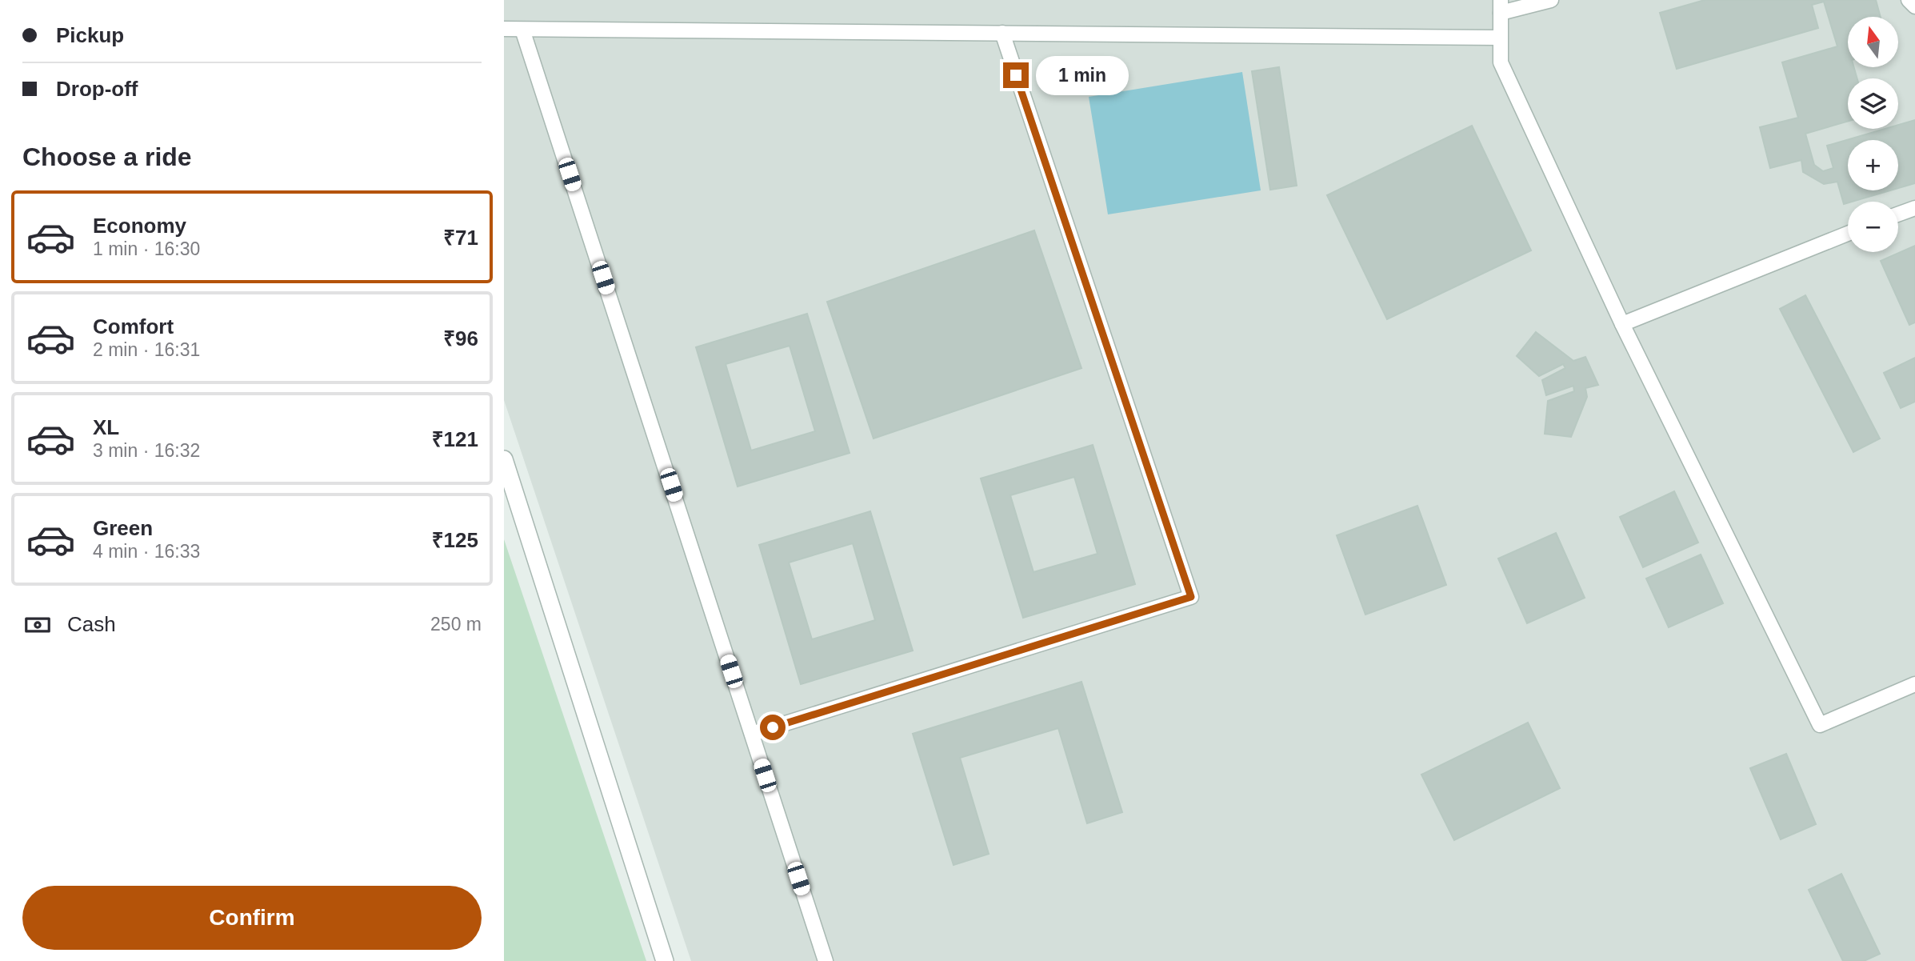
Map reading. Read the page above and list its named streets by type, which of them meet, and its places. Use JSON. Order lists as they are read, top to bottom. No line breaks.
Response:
{"north":"top","page":{"banner":["Pickup","Drop-off"],"map_buttons":["+","−"],"bubble":"1 min","heading":"Choose a ride","list":[{"name":"Economy","note":"1 min · 16:30","value":"₹71"},{"name":"Comfort","note":"2 min · 16:31","value":"₹96"},{"name":"XL","note":"3 min · 16:32","value":"₹121"},{"name":"Green","note":"4 min · 16:33","value":"₹125"}],"pay":["Cash","250 m"],"buttons":"Confirm"}}
